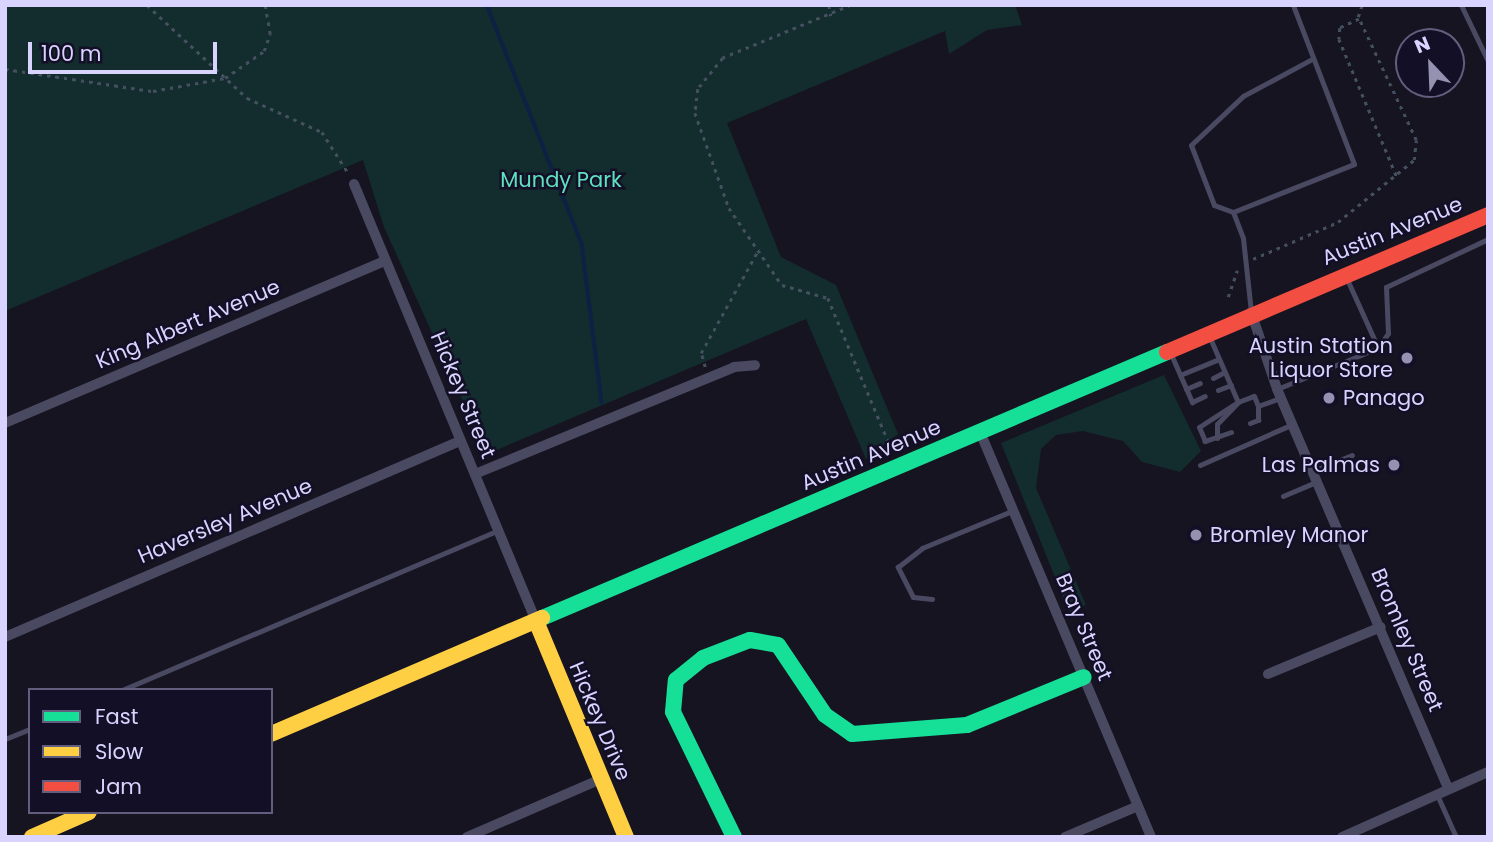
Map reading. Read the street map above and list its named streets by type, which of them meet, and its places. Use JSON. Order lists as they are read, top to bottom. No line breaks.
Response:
{"streets":{"main road":["Austin Avenue","Hickey Drive"],"street":["King Albert Avenue","Hickey Street","Haversley Avenue","Bray Street","Bromley Street"]},"crossings":[["Austin Avenue","Hickey Street"],["Austin Avenue","Bray Street"],["Austin Avenue","Bromley Street"],["Austin Avenue","Hickey Drive"],["King Albert Avenue","Hickey Street"],["Hickey Street","Haversley Avenue"],["Hickey Street","Hickey Drive"]],"parks":["Mundy Park"],"places":["Austin Station Liquor Store","Panago","Las Palmas","Bromley Manor"],"legend":["Fast","Slow","Jam"],"scale_bar":"100 m","north":"top left"}
